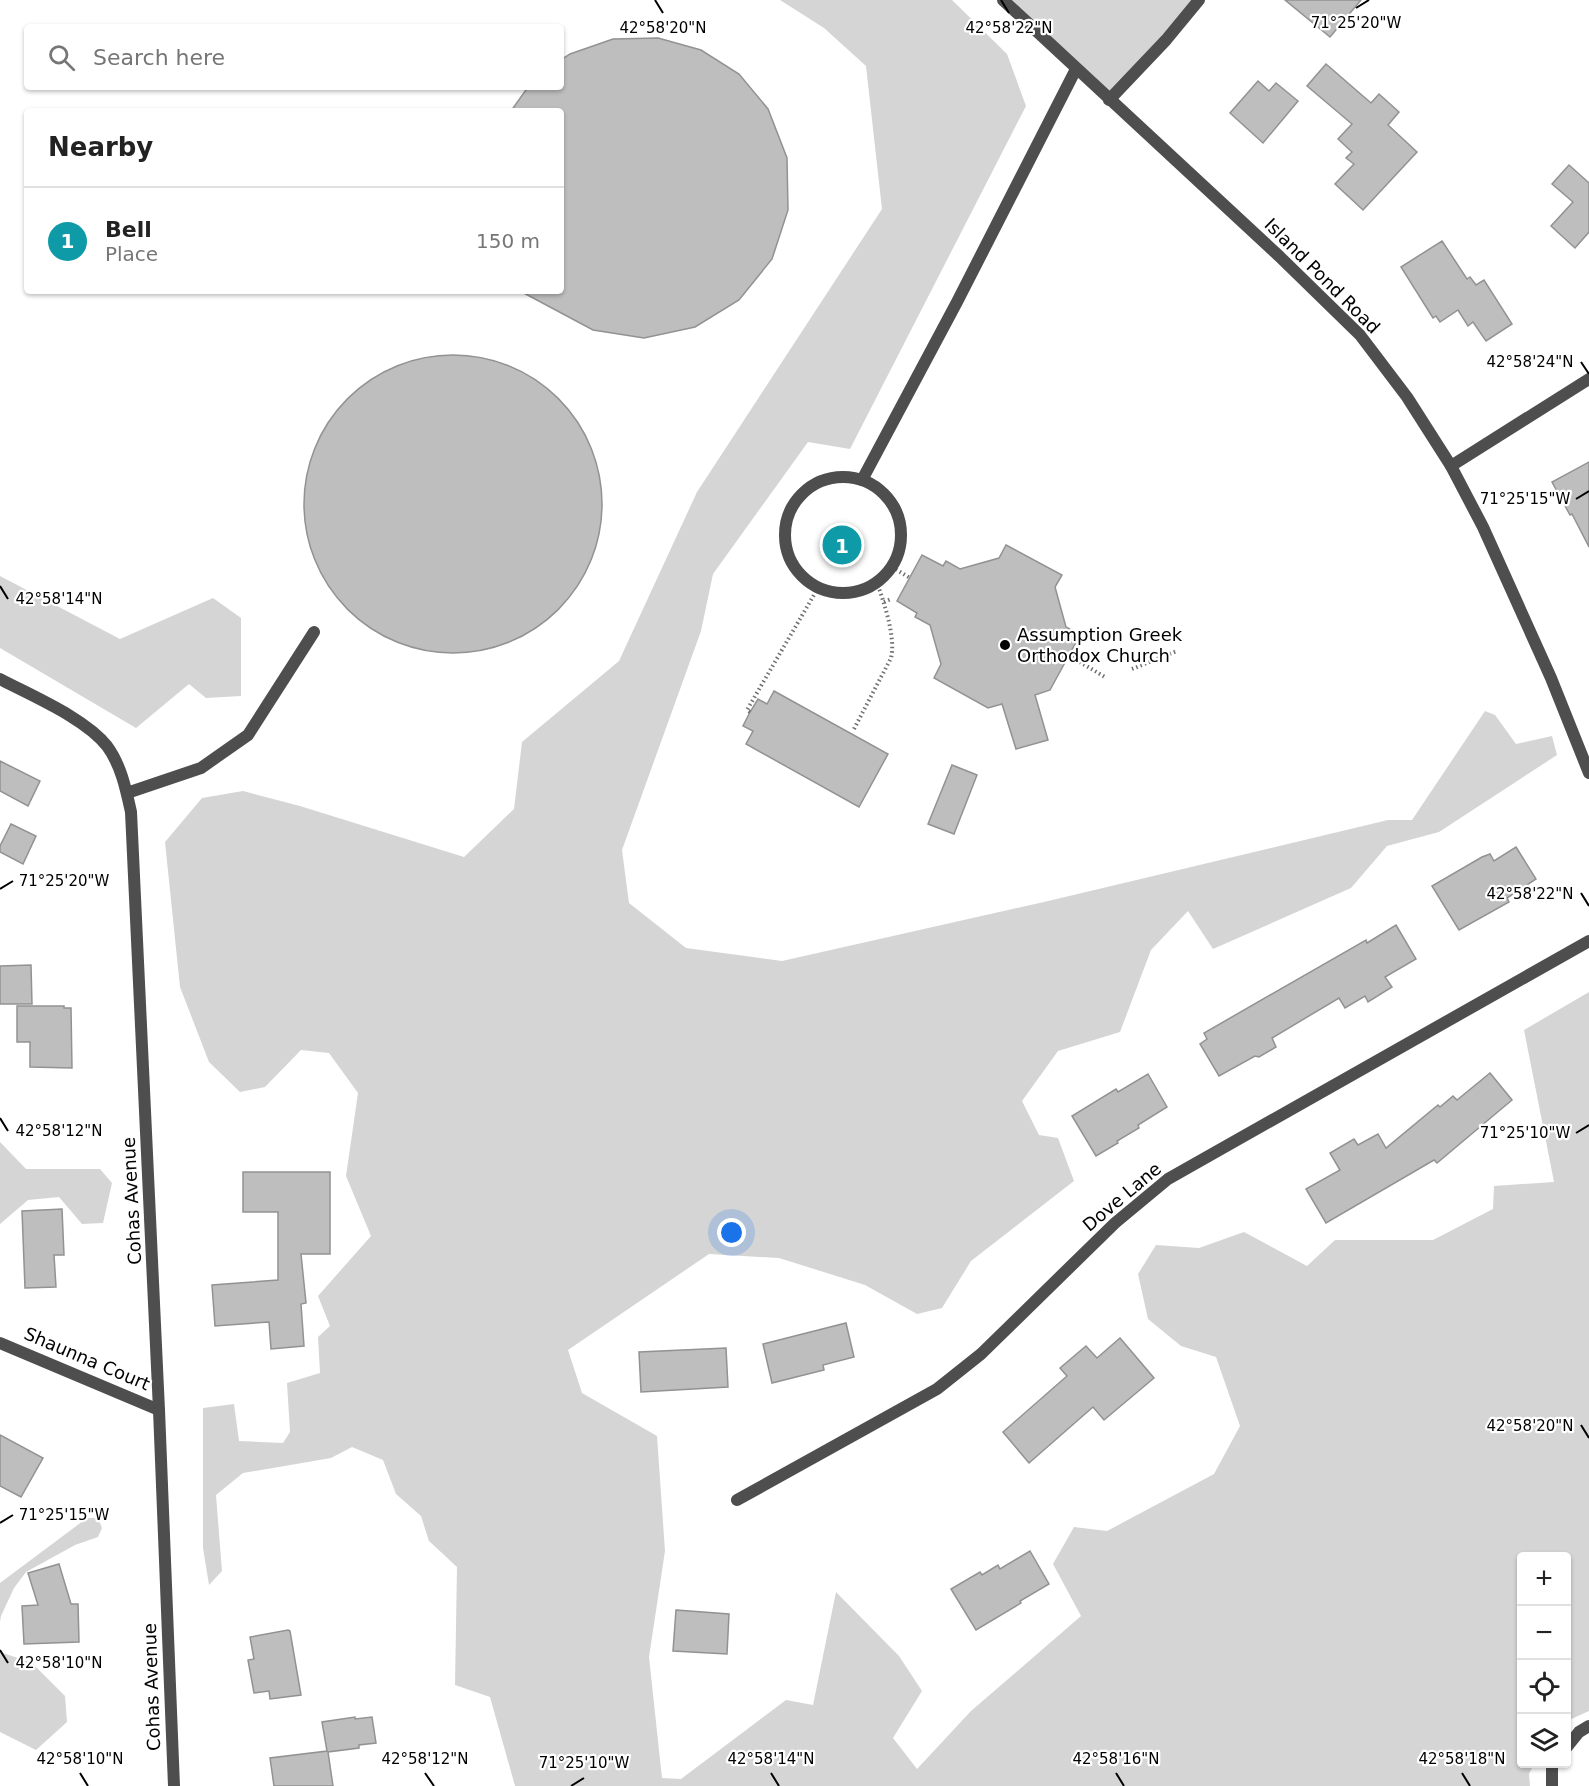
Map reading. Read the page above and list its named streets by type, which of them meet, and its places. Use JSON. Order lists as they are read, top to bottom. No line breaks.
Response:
{"streets":{"street":["Island Pond Road","Dove Lane","Cohas Avenue","Shaunna Court"]},"crossings":[["Cohas Avenue","Shaunna Court"]],"places":["Assumption Greek Orthodox Church"],"page":{"search":"Search here","heading":"Nearby","list":[{"mark":"1","name":"Bell","note":"Place","value":"150 m"}],"pins":"1","map_buttons":["+","−"]},"coordinates":["71°25'20\"W","42°58'20\"N","42°58'22\"N","42°58'24\"N","71°25'15\"W","42°58'14\"N","42°58'12\"N","71°25'10\"W","42°58'10\"N","42°58'16\"N","42°58'18\"N"]}
